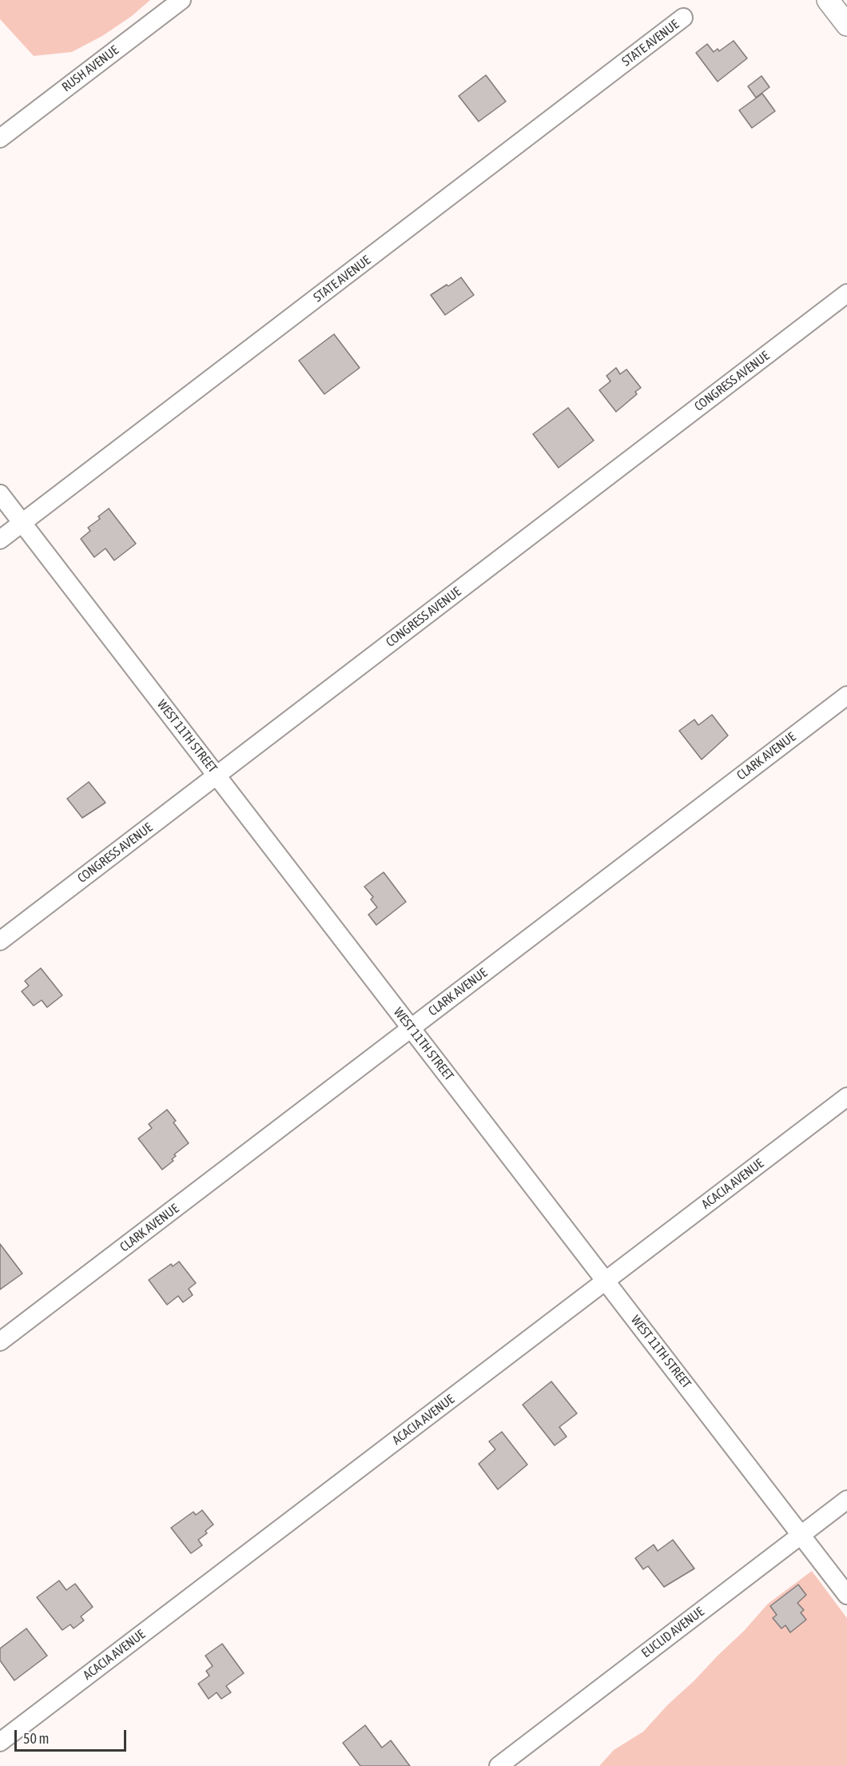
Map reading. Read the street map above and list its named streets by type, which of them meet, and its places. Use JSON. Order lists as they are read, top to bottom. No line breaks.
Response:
{"streets":{"street":["STATE AVENUE","RUSH AVENUE","CONGRESS AVENUE","WEST 11TH STREET","CLARK AVENUE","ACACIA AVENUE","EUCLID AVENUE"]},"crossings":[["STATE AVENUE","WEST 11TH STREET"],["CONGRESS AVENUE","WEST 11TH STREET"],["WEST 11TH STREET","CLARK AVENUE"],["WEST 11TH STREET","ACACIA AVENUE"],["WEST 11TH STREET","EUCLID AVENUE"]],"scale_bar":"50 m"}
